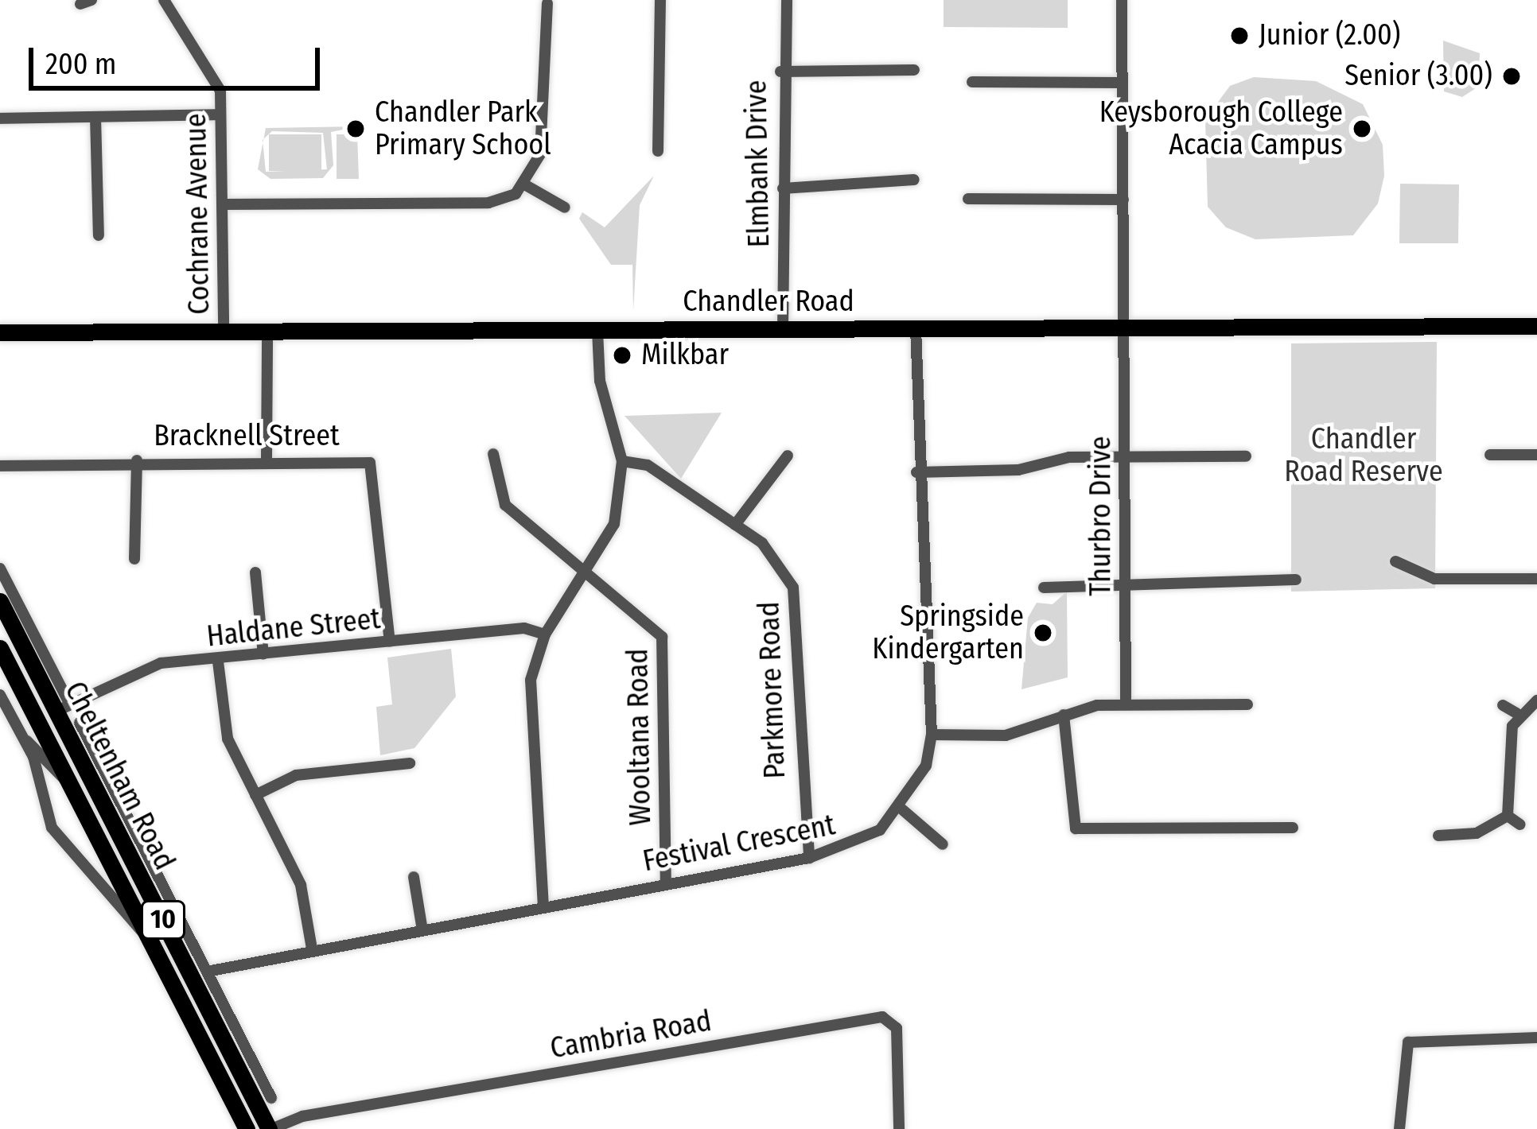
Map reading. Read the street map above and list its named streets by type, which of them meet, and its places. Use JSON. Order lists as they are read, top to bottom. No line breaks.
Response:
{"streets":{"main road":["Chandler Road","Cheltenham Road","10"],"street":["Elmbank Drive","Cochrane Avenue","Bracknell Street","Thurbro Drive","Haldane Street","Parkmore Road","Wooltana Road","Festival Crescent","Cambria Road"]},"crossings":[["Elmbank Drive","Chandler Road"],["Cochrane Avenue","Chandler Road"],["Chandler Road","Thurbro Drive"],["Bracknell Street","Haldane Street"],["Haldane Street","Cheltenham Road"],["Parkmore Road","Festival Crescent"],["Wooltana Road","Festival Crescent"],["Cheltenham Road","Festival Crescent"],["Cheltenham Road","Cambria Road"]],"parks":["Chandler Road Reserve"],"places":["Junior (2.00)","Senior (3.00)","Chandler Park Primary School","Keysborough College Acacia Campus","Milkbar","Springside Kindergarten"],"scale_bar":"200 m"}
